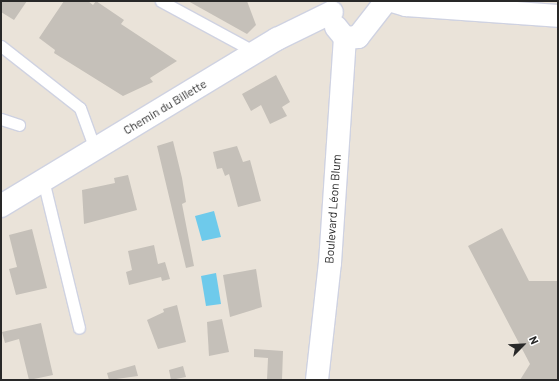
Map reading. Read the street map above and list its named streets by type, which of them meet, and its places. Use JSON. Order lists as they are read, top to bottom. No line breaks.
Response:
{"streets":{"street":["Chemin du Billette","Boulevard Léon Blum"]},"north":"top right"}
